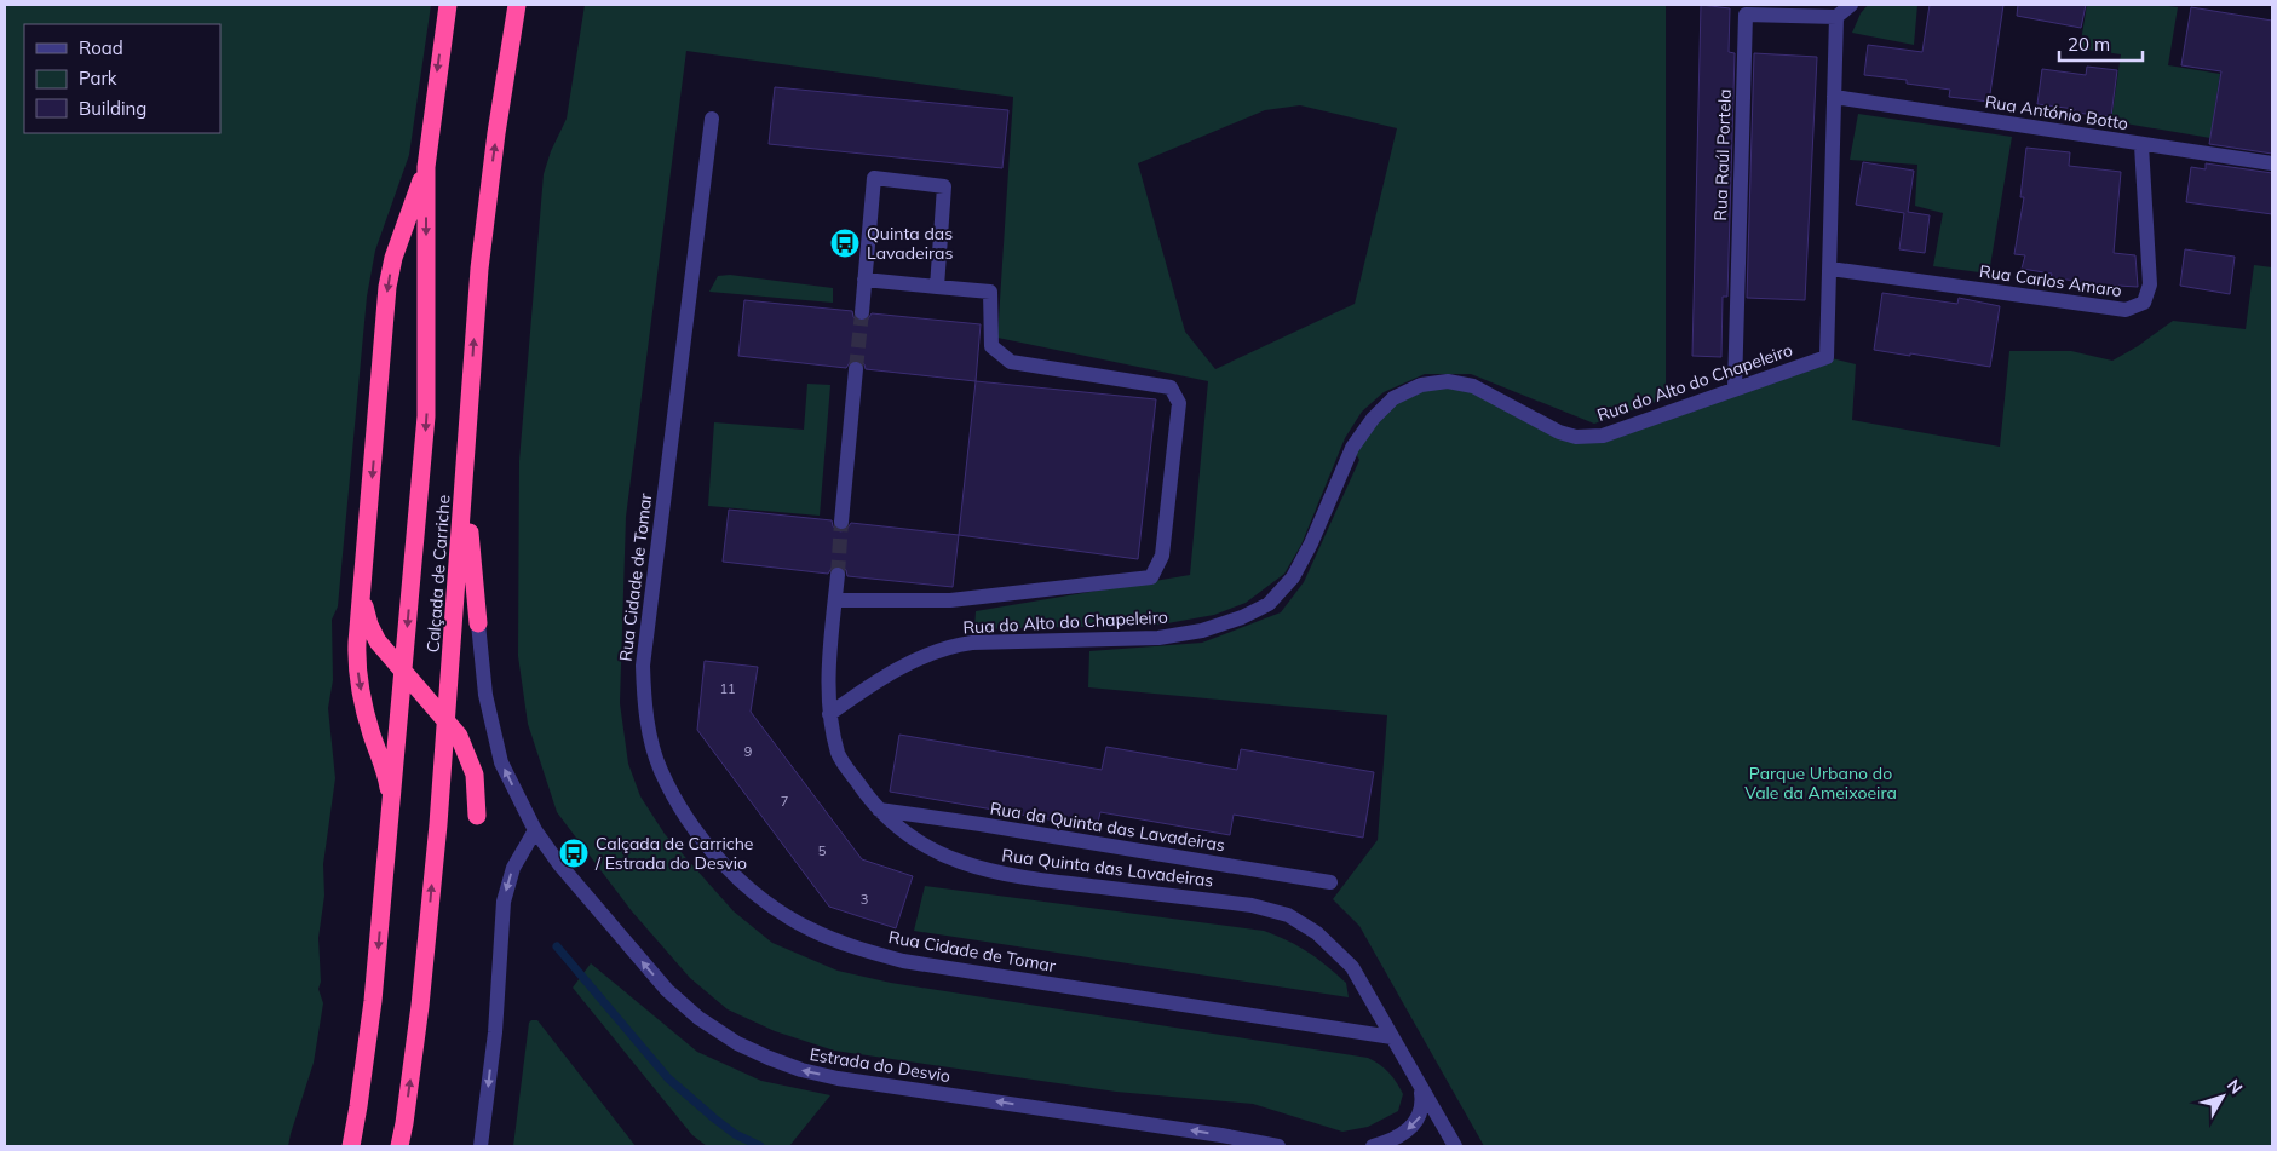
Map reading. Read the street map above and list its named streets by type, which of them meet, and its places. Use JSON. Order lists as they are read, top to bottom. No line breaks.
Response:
{"streets":{"highway":["Calçada de Carriche"],"street":["Rua António Botto","Rua Raúl Portela","Rua Carlos Amaro","Rua do Alto do Chapeleiro","Rua Cidade de Tomar","Rua da Quinta das Lavadeiras","Rua Quinta das Lavadeiras","Estrada do Desvio"]},"crossings":[["Rua António Botto","Rua Carlos Amaro"],["Rua António Botto","Rua do Alto do Chapeleiro"],["Rua Raúl Portela","Rua do Alto do Chapeleiro"],["Rua Carlos Amaro","Rua do Alto do Chapeleiro"],["Rua do Alto do Chapeleiro","Rua Quinta das Lavadeiras"],["Rua Cidade de Tomar","Rua Quinta das Lavadeiras"],["Rua da Quinta das Lavadeiras","Rua Quinta das Lavadeiras"]],"one_way":["Estrada do Desvio"],"parks":["Parque Urbano do Vale da Ameixoeira"],"places":{"bus stop":["Quinta das Lavadeiras","Calçada de Carriche / Estrada do Desvio"]},"house_numbers":["11","9","7","5","3"],"legend":["Road","Park","Building"],"scale_bar":"20 m","north":"top right"}
